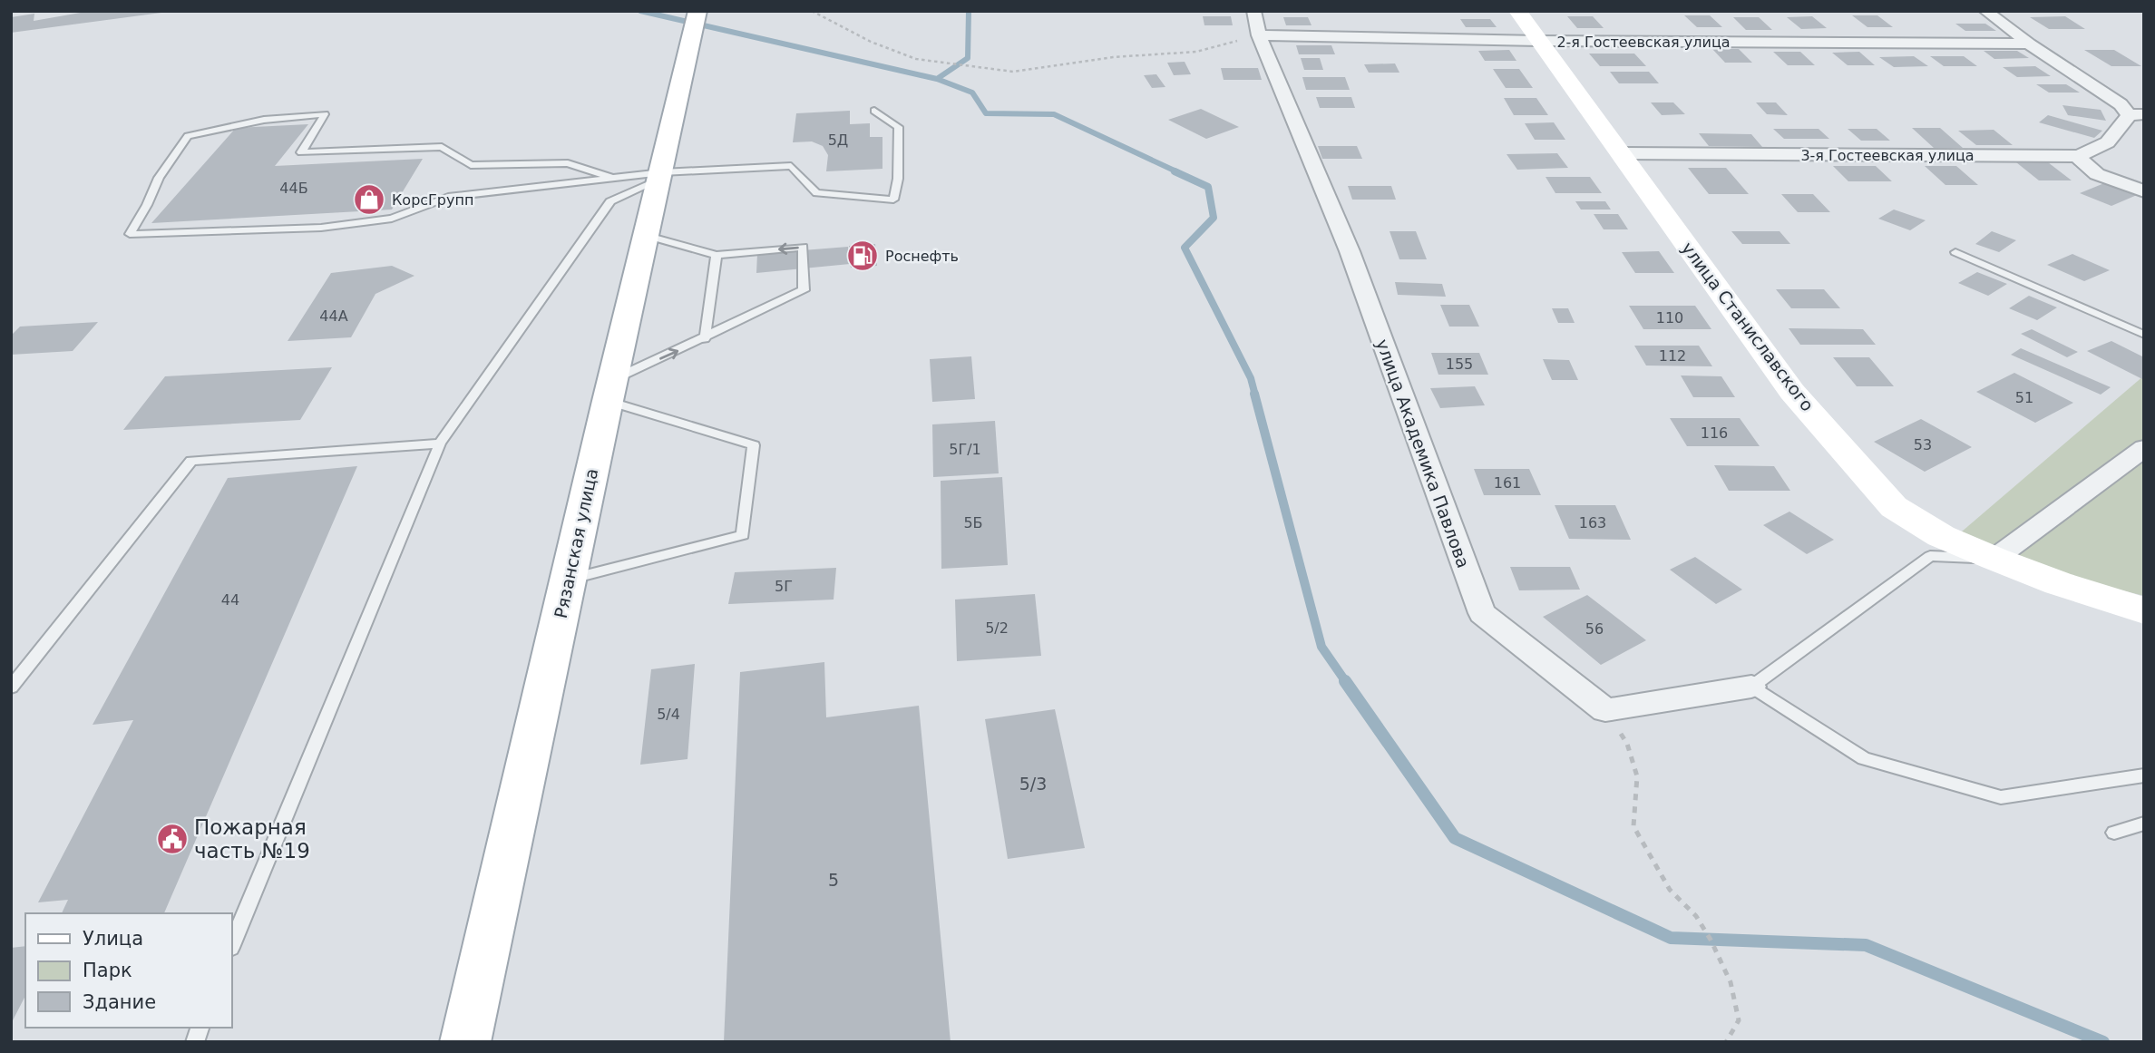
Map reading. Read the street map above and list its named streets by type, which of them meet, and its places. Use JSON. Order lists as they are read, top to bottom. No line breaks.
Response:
{"streets":{"main road":["улица Станиславского","Рязанская улица"],"street":["2-я Гостеевская улица","3-я Гостеевская улица","улица Академика Павлова"]},"crossings":[["2-я Гостеевская улица","улица Станиславского"],["2-я Гостеевская улица","улица Академика Павлова"],["3-я Гостеевская улица","улица Станиславского"]],"places":{"shop":["КорсГрупп"],"fuel station":["Роснефть"],"public building":["Пожарная часть №19"]},"house_numbers":["5Д","44Б","44А","110","112","155","51","116","53","5Г/1","161","5Б","163","5Г","44","5/2","56","5/4","5/3","5"],"legend":["Улица","Парк","Здание"]}
